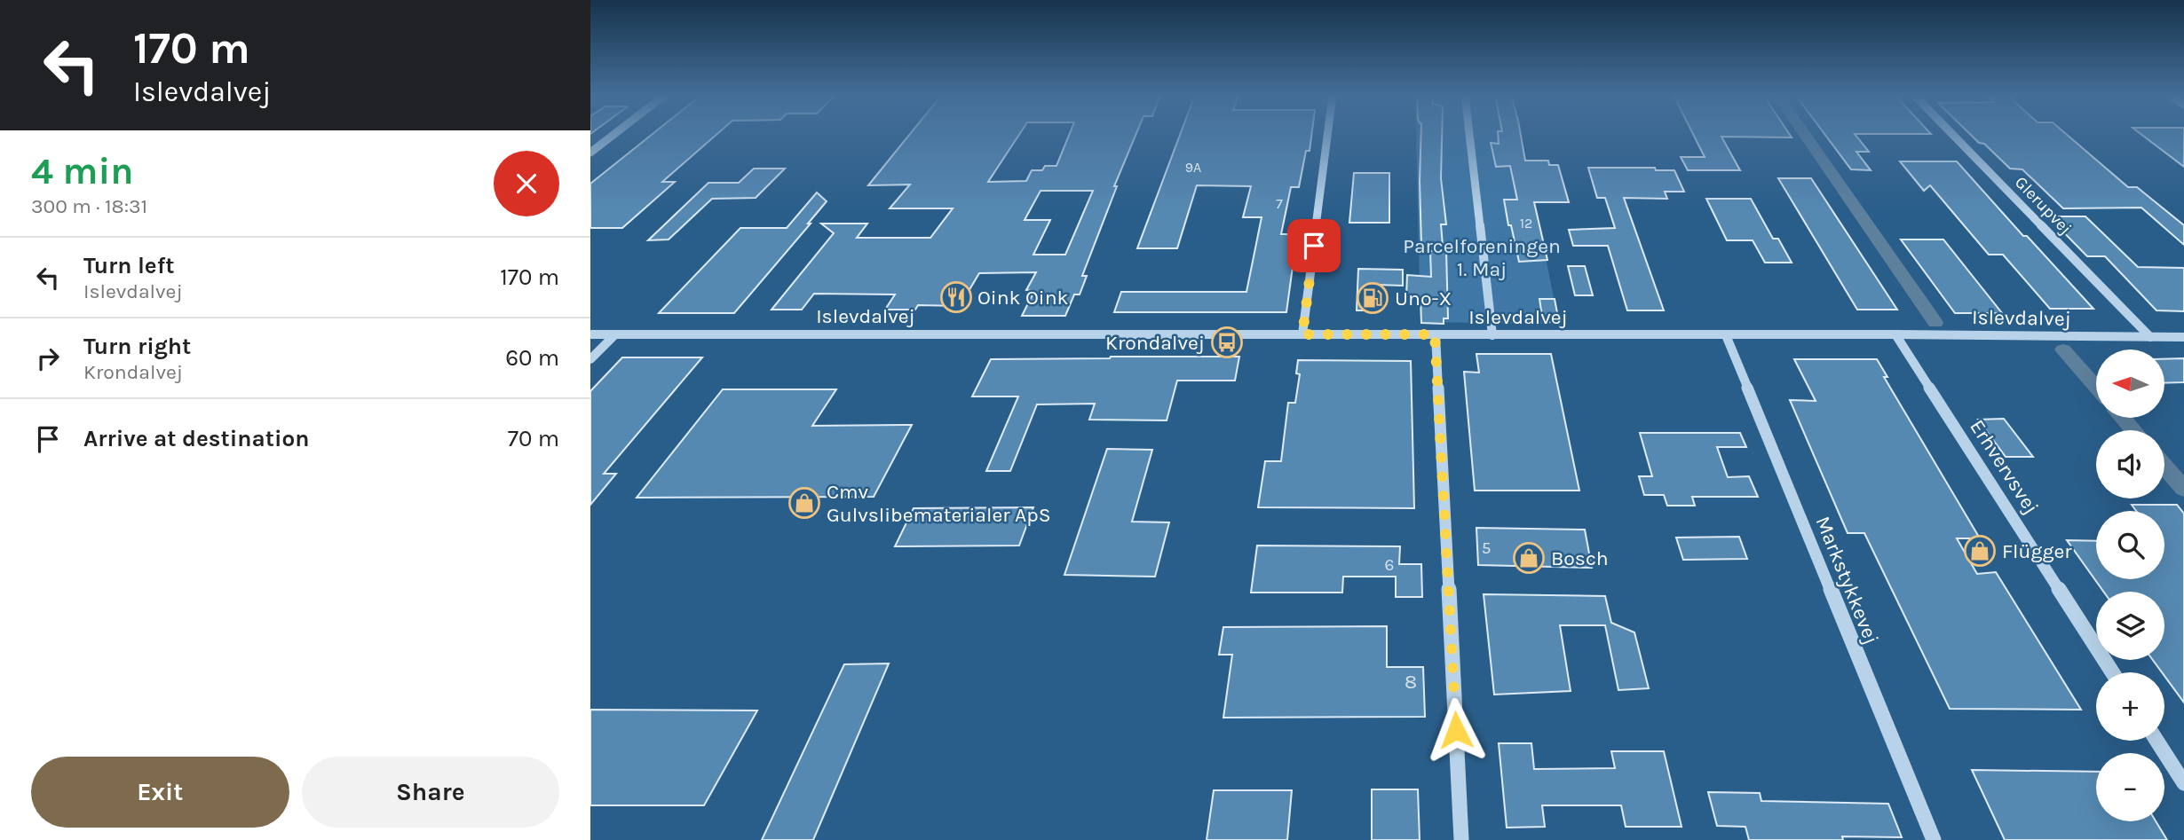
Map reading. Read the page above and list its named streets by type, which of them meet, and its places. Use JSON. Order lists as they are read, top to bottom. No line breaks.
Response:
{"streets":{"street":["Glerupvej","Islevdalvej","Erhvervsvej","Markstykkevej"]},"crossings":[["Glerupvej","Islevdalvej"],["Islevdalvej","Erhvervsvej"],["Islevdalvej","Markstykkevej"]],"parks":["Parcelforeningen 1. Maj"],"places":{"restaurant":["Oink Oink"],"fuel station":["Uno-X"],"bus stop":["Krondalvej"],"shop":["Cmv Gulvslibematerialer ApS","Flügger","Bosch"]},"house_numbers":["9A","7","12","5","6","8"],"north":"left","page":{"turn":["170 m","Islevdalvej"],"heading":["4 min","300 m · 18:31"],"list":[{"name":"Turn left","note":"Islevdalvej","value":"170 m"},{"name":"Turn right","note":"Krondalvej","value":"60 m"},{"name":"Arrive at destination","value":"70 m"}],"map_buttons":["+","−"],"buttons":["Exit","Share"]}}
